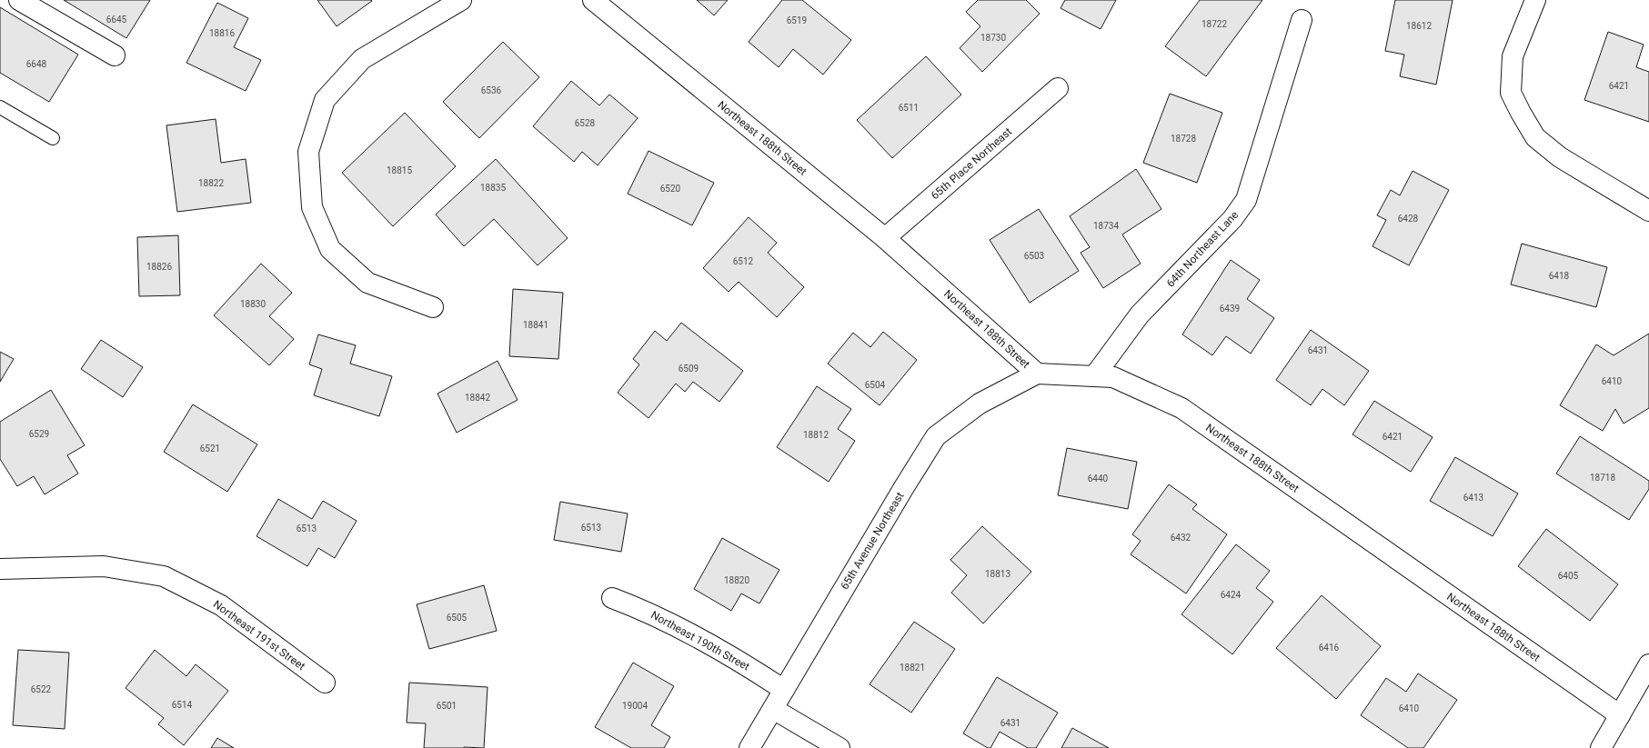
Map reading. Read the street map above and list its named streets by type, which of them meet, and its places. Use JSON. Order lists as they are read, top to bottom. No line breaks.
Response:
{"streets":{"street":["Northeast 188th Street","65th Place Northeast","64th Northeast Lane","65th Avenue Northeast","Northeast 191st Street","Northeast 190th Street"]},"crossings":[["Northeast 188th Street","65th Place Northeast"],["Northeast 188th Street","64th Northeast Lane"],["Northeast 188th Street","65th Avenue Northeast"],["65th Avenue Northeast","Northeast 190th Street"]],"house_numbers":["6645","6519","18722","18612","18816","18730","6648","6421","6536","6511","6528","18728","18815","18822","18835","6520","6428","18734","6503","6512","18826","6418","18830","6439","18841","6431","6509","6410","6504","18842","6529","18812","6421","6521","18718","6440","6413","6513","6513","6432","18813","6405","18820","6424","6505","6416","18821","6522","6514","6501","19004","6410","6431"]}
